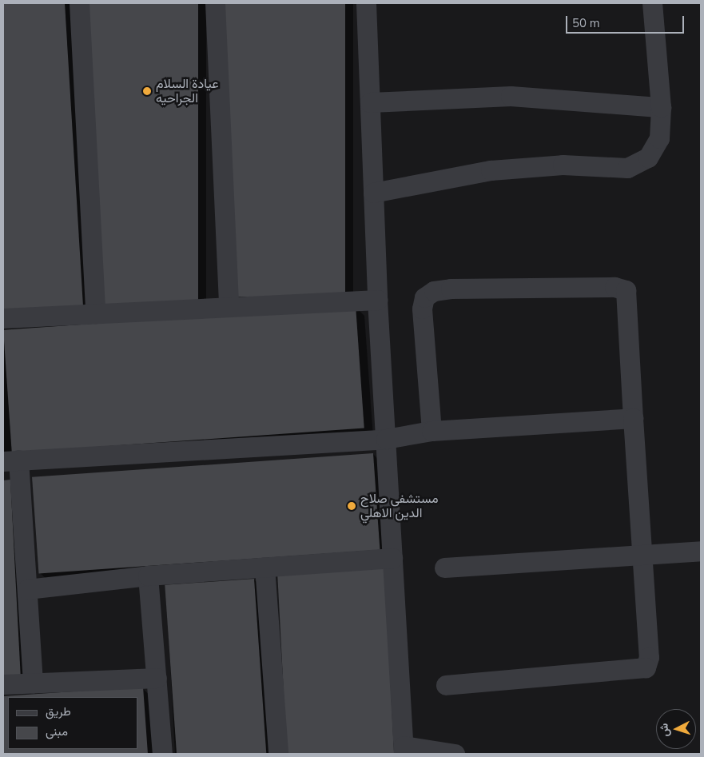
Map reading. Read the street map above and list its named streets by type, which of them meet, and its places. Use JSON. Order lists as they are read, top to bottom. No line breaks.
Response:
{"places":["عيادة السلام الجراحيه","مستشفى صلاح الدين الاهلي"],"legend":["طريق","مبنى"],"scale_bar":"50 m","north":"left"}
